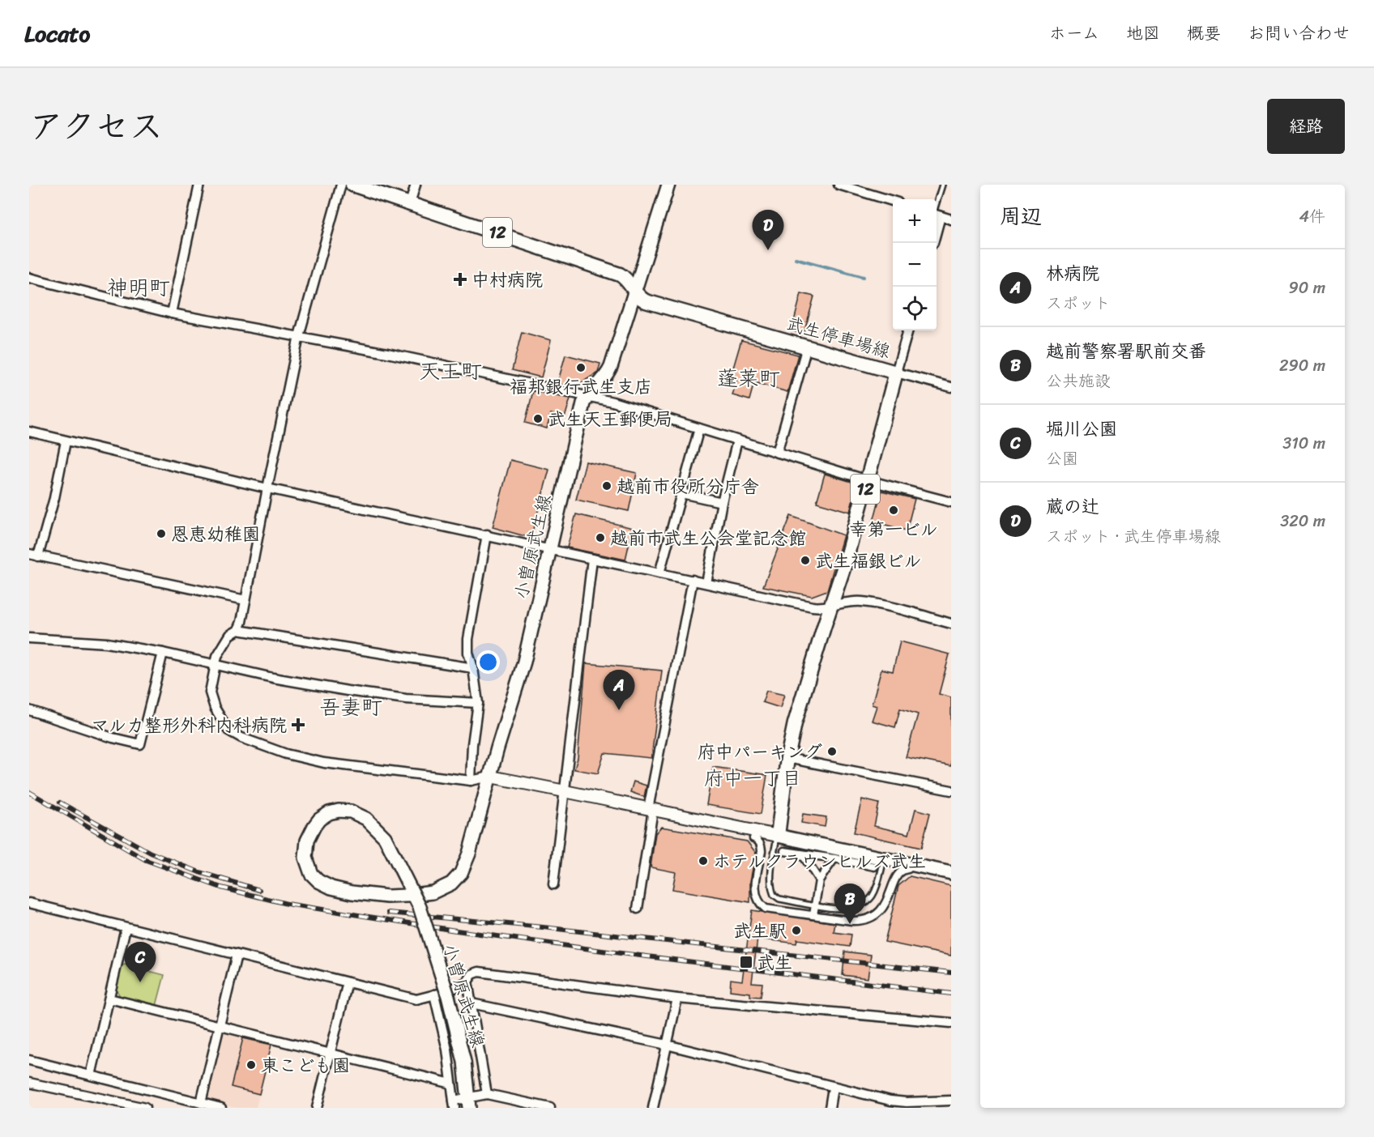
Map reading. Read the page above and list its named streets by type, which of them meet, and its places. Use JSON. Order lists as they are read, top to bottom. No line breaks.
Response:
{"streets":{"main road":["12","武生停車場線","小曽原武生線"]},"crossings":[["武生停車場線","小曽原武生線"]],"districts":["神明町","天王町","蓬莱町","吾妻町","府中一丁目"],"places":{"health":["中村病院","マルカ整形外科内科病院"],"other":["福邦銀行武生支店","武生天王郵便局","越前市役所分庁舎","幸第一ビル","恩恵幼稚園","越前市武生公会堂記念館","武生福銀ビル","府中パーキング","ホテルクラウンヒルズ武生","武生駅","東こども園"],"transit":["武生"]},"page":{"header":"Locato","nav":["ホーム","地図","概要","お問い合わせ"],"title":"アクセス","buttons":"経路","heading":["周辺","4件"],"map_buttons":["+","−"],"pins":["D","A","B","C"],"list":[{"mark":"A","name":"林病院","note":"スポット","value":"90 m"},{"mark":"B","name":"越前警察署駅前交番","note":"公共施設","value":"290 m"},{"mark":"C","name":"堀川公園","note":"公園","value":"310 m"},{"mark":"D","name":"蔵の辻","note":"スポット · 武生停車場線","value":"320 m"}]}}
